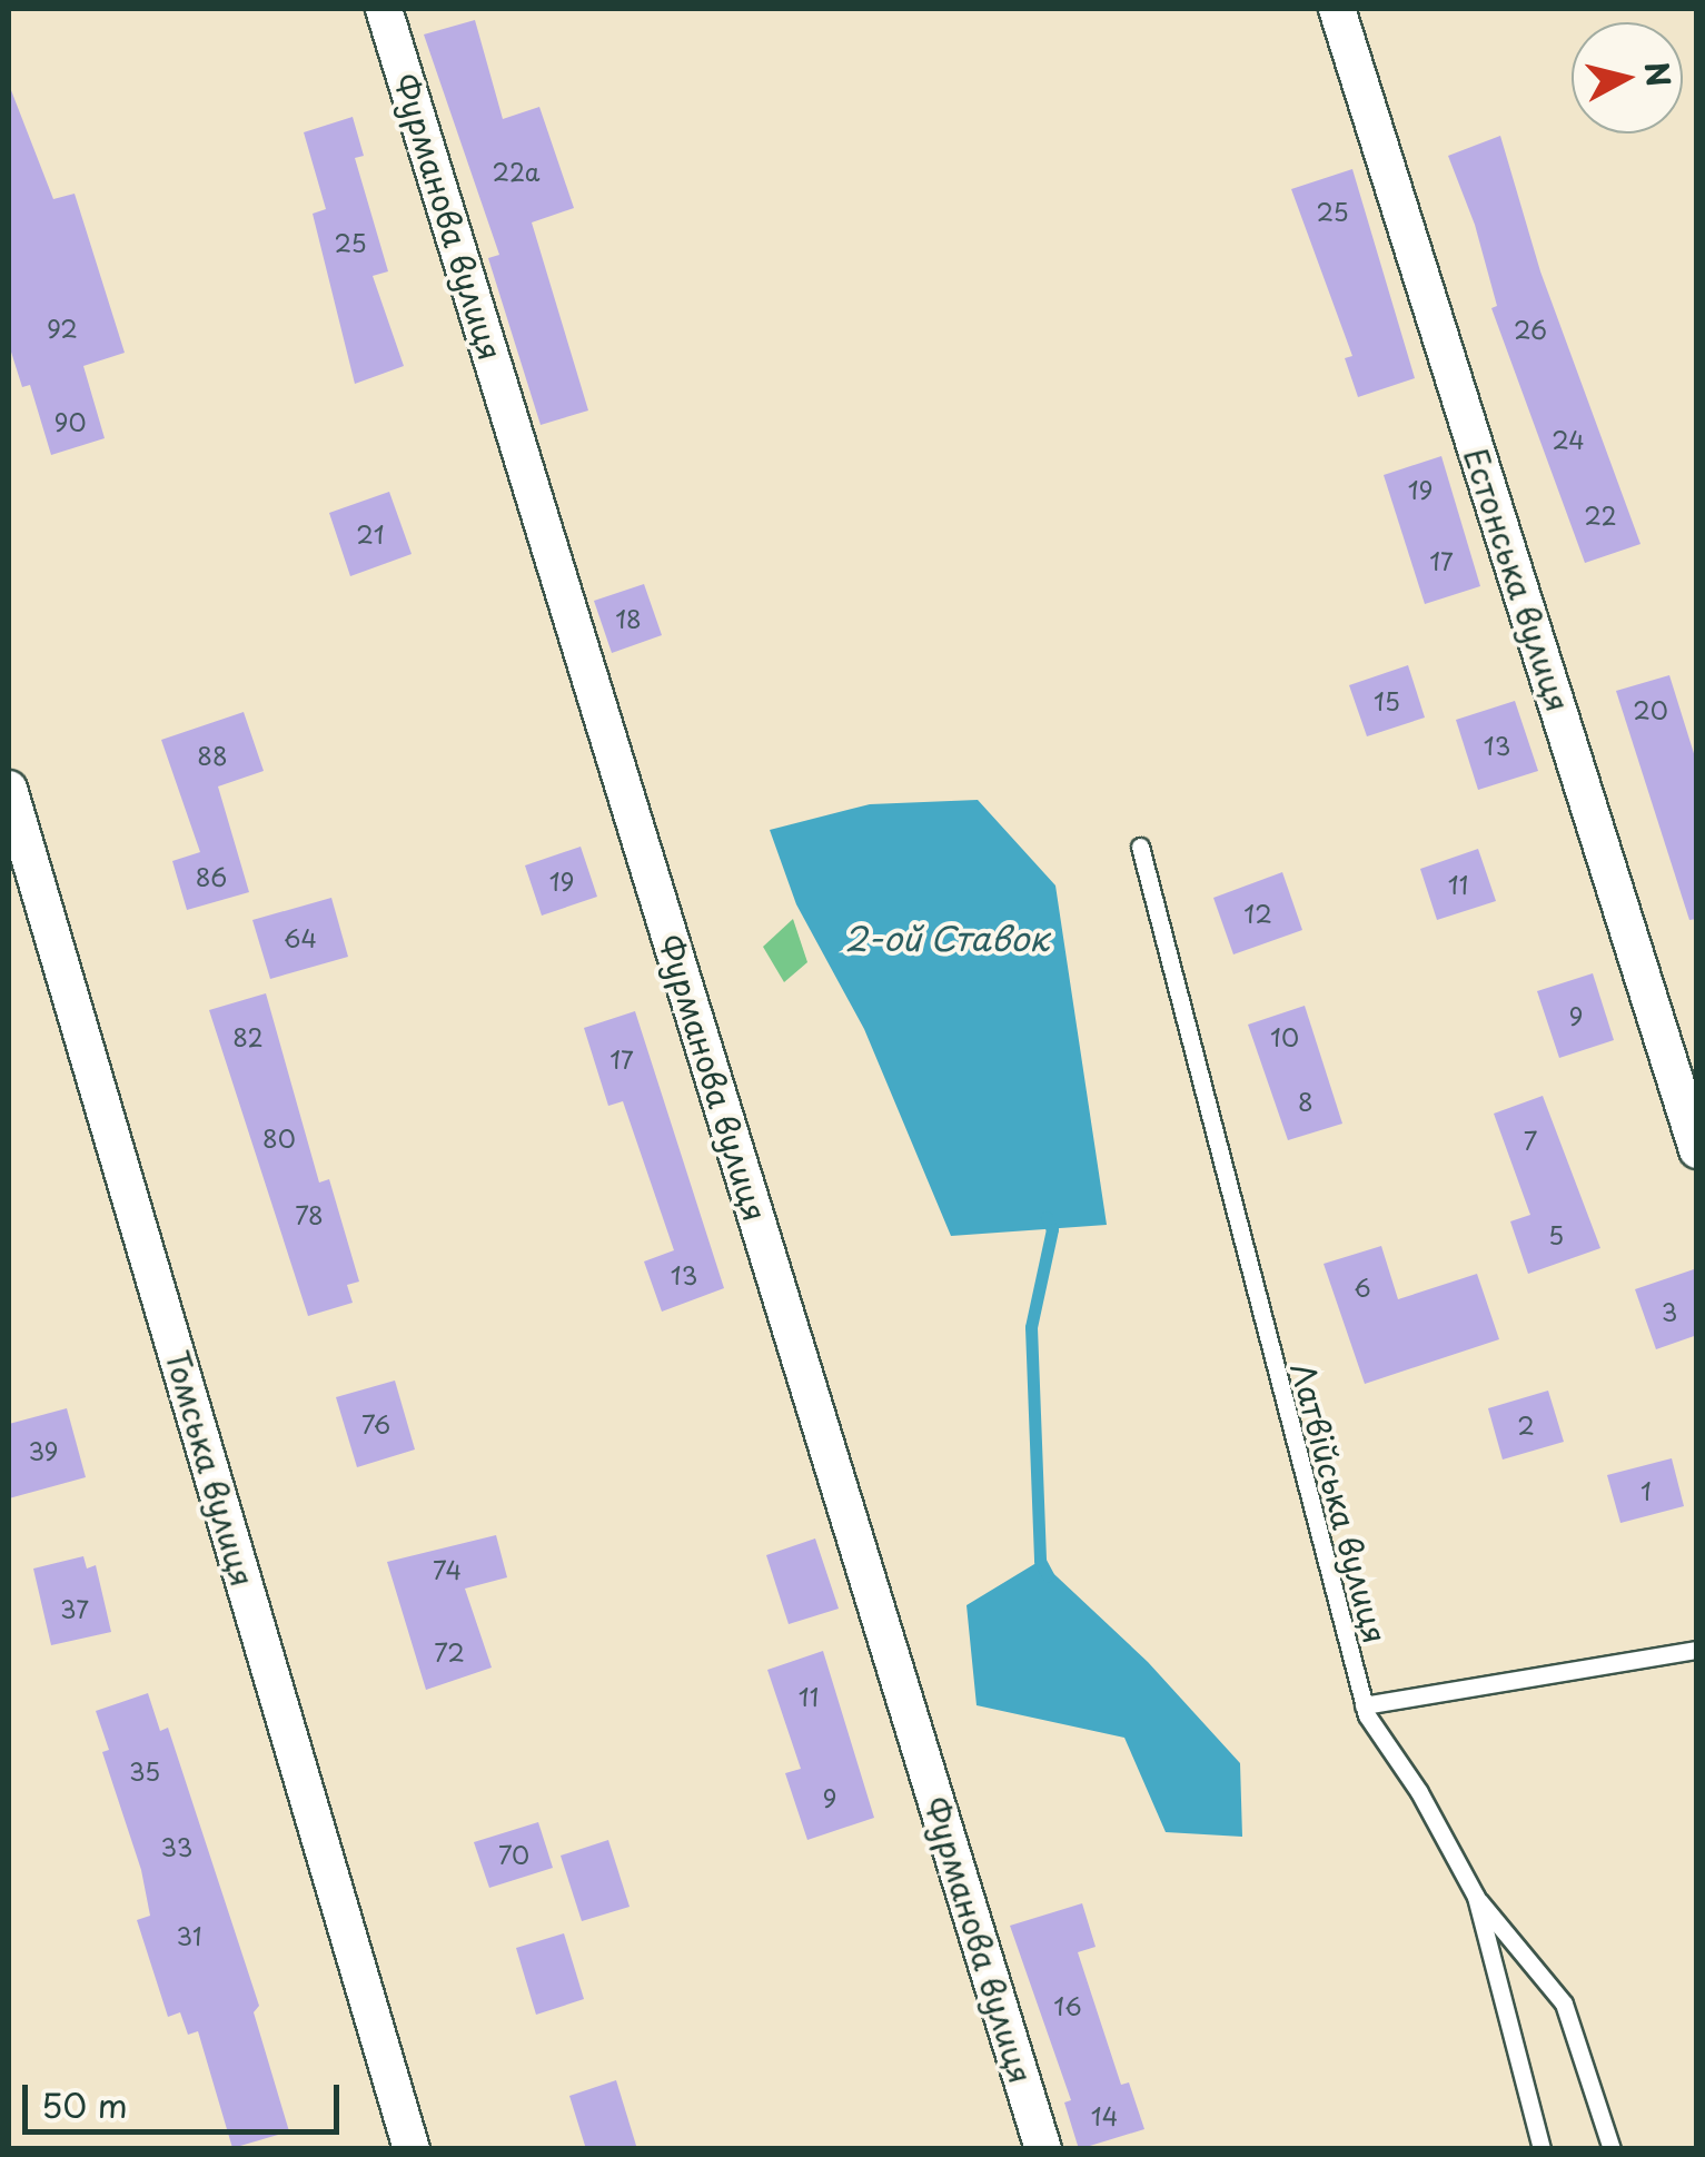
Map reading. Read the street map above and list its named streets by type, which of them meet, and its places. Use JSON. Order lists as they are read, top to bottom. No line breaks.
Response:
{"streets":{"street":["Фурманова вулиця","Естонська вулиця","Томська вулиця"],"lane":["Латвiйська вулиця"]},"water":["2-ой Ставок"],"house_numbers":["22а","25","25","92","26","90","24","19","22","21","17","18","15","20","13","88","86","19","11","12","64","9","82","10","17","8","80","7","78","5","13","6","3","76","2","39","1","74","37","72","11","35","9","33","70","31","16","14"],"scale_bar":"50 m","north":"right"}
